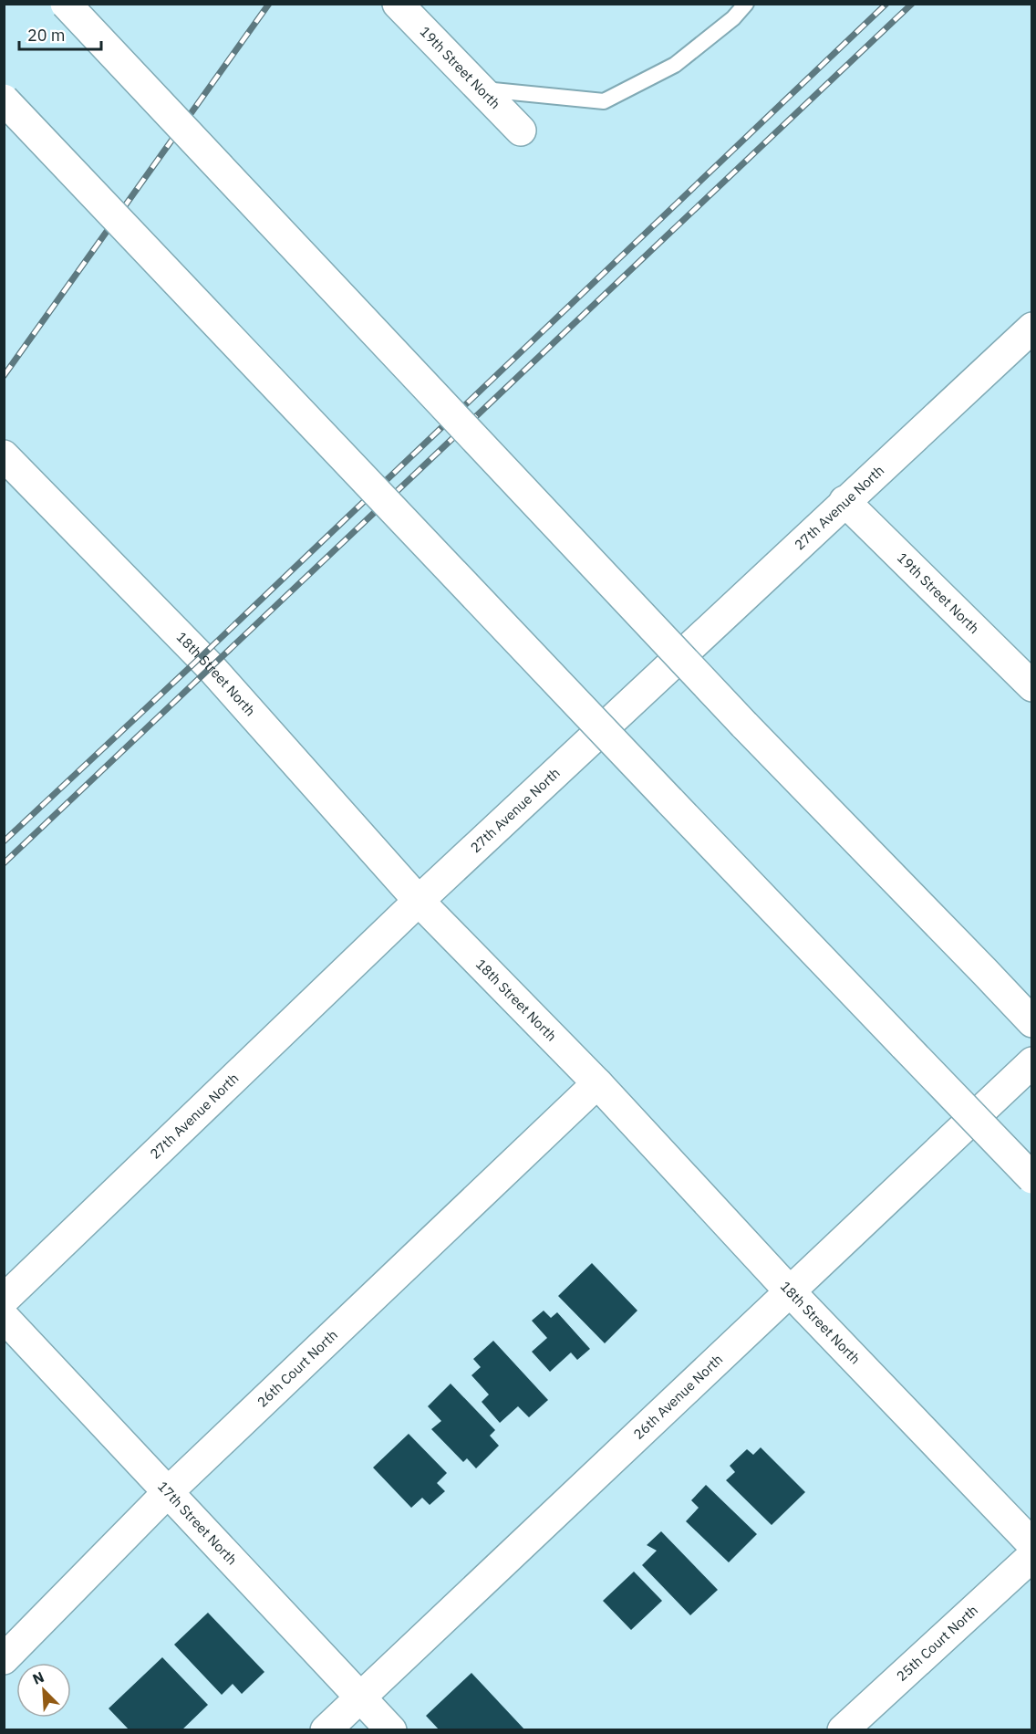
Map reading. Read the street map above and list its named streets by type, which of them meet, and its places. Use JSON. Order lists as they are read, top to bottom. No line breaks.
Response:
{"streets":{"main road":["19th Street North","27th Avenue North","18th Street North","26th Court North","26th Avenue North","17th Street North","25th Court North"]},"crossings":[["19th Street North","27th Avenue North"],["27th Avenue North","18th Street North"],["18th Street North","26th Court North"],["18th Street North","26th Avenue North"],["26th Court North","17th Street North"],["26th Avenue North","17th Street North"]],"scale_bar":"20 m","north":"top left"}
